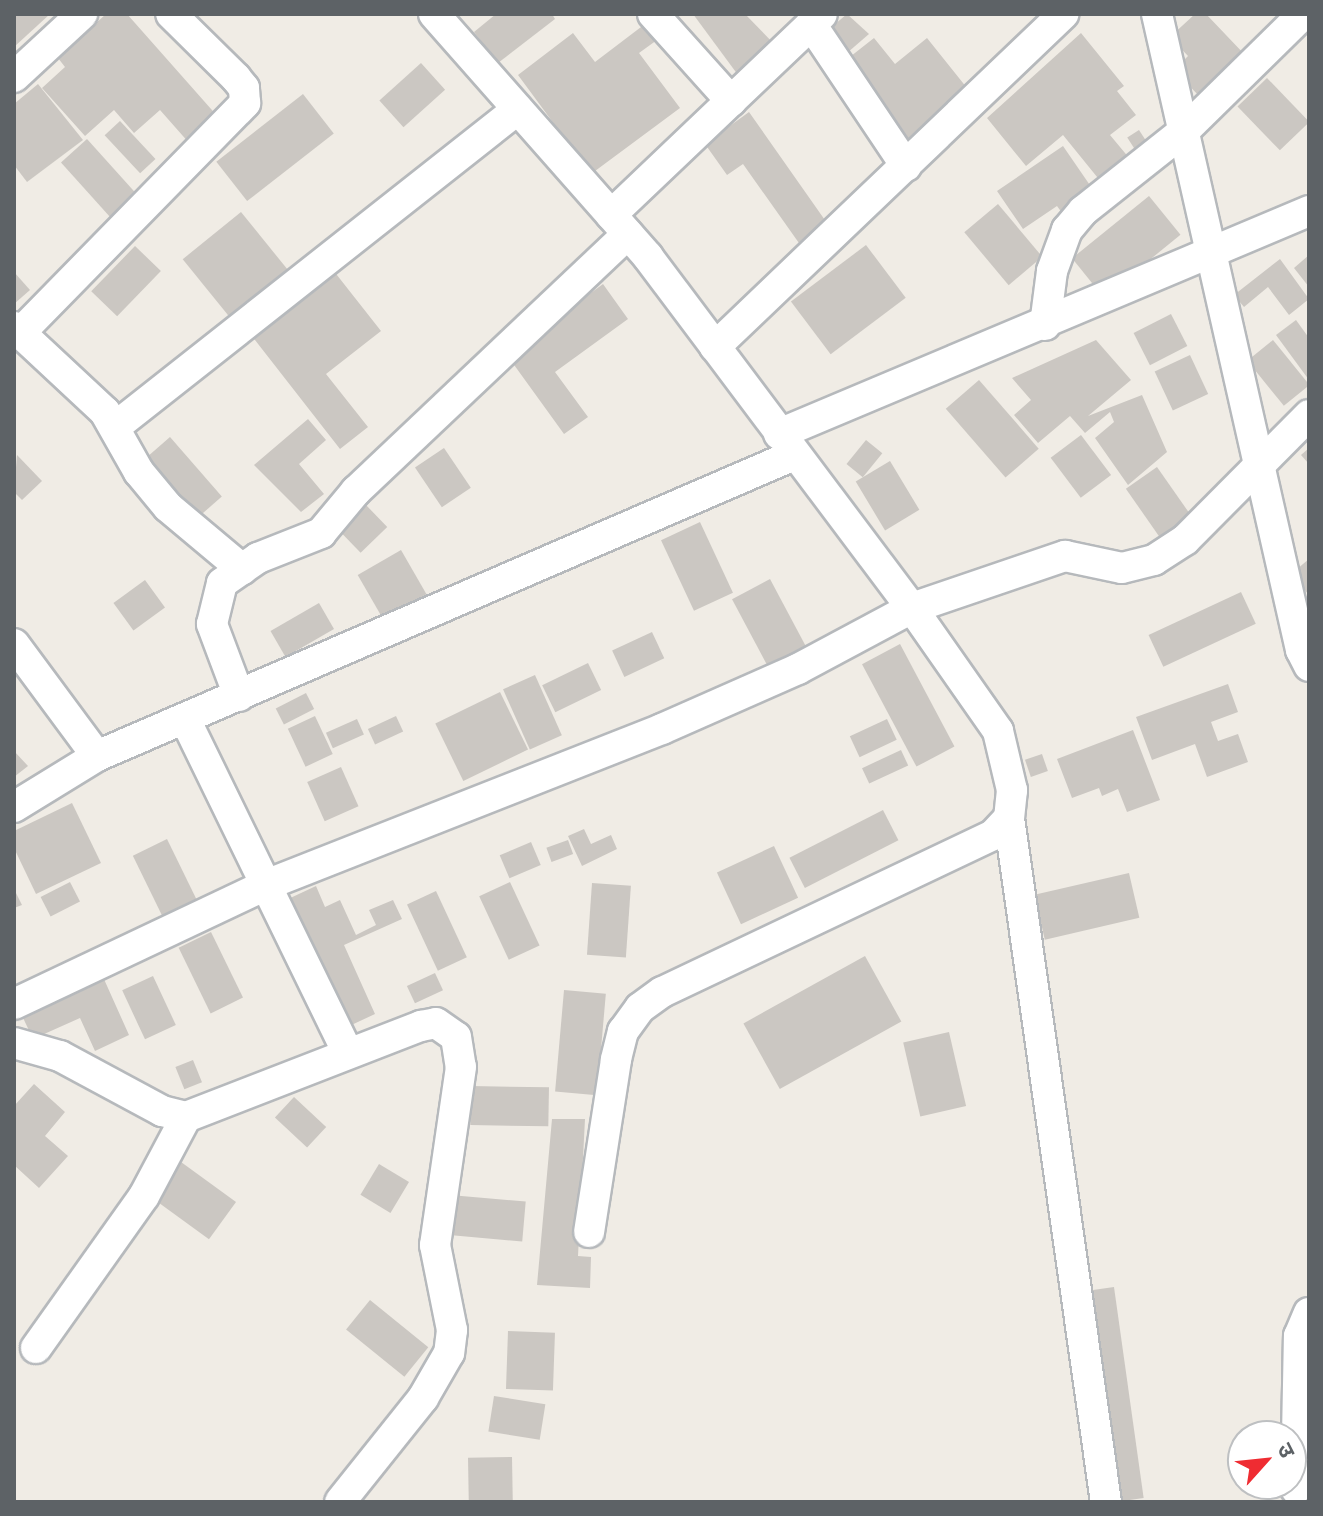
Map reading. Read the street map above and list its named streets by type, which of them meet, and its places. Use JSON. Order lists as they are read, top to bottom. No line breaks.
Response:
{"north":"top right"}
